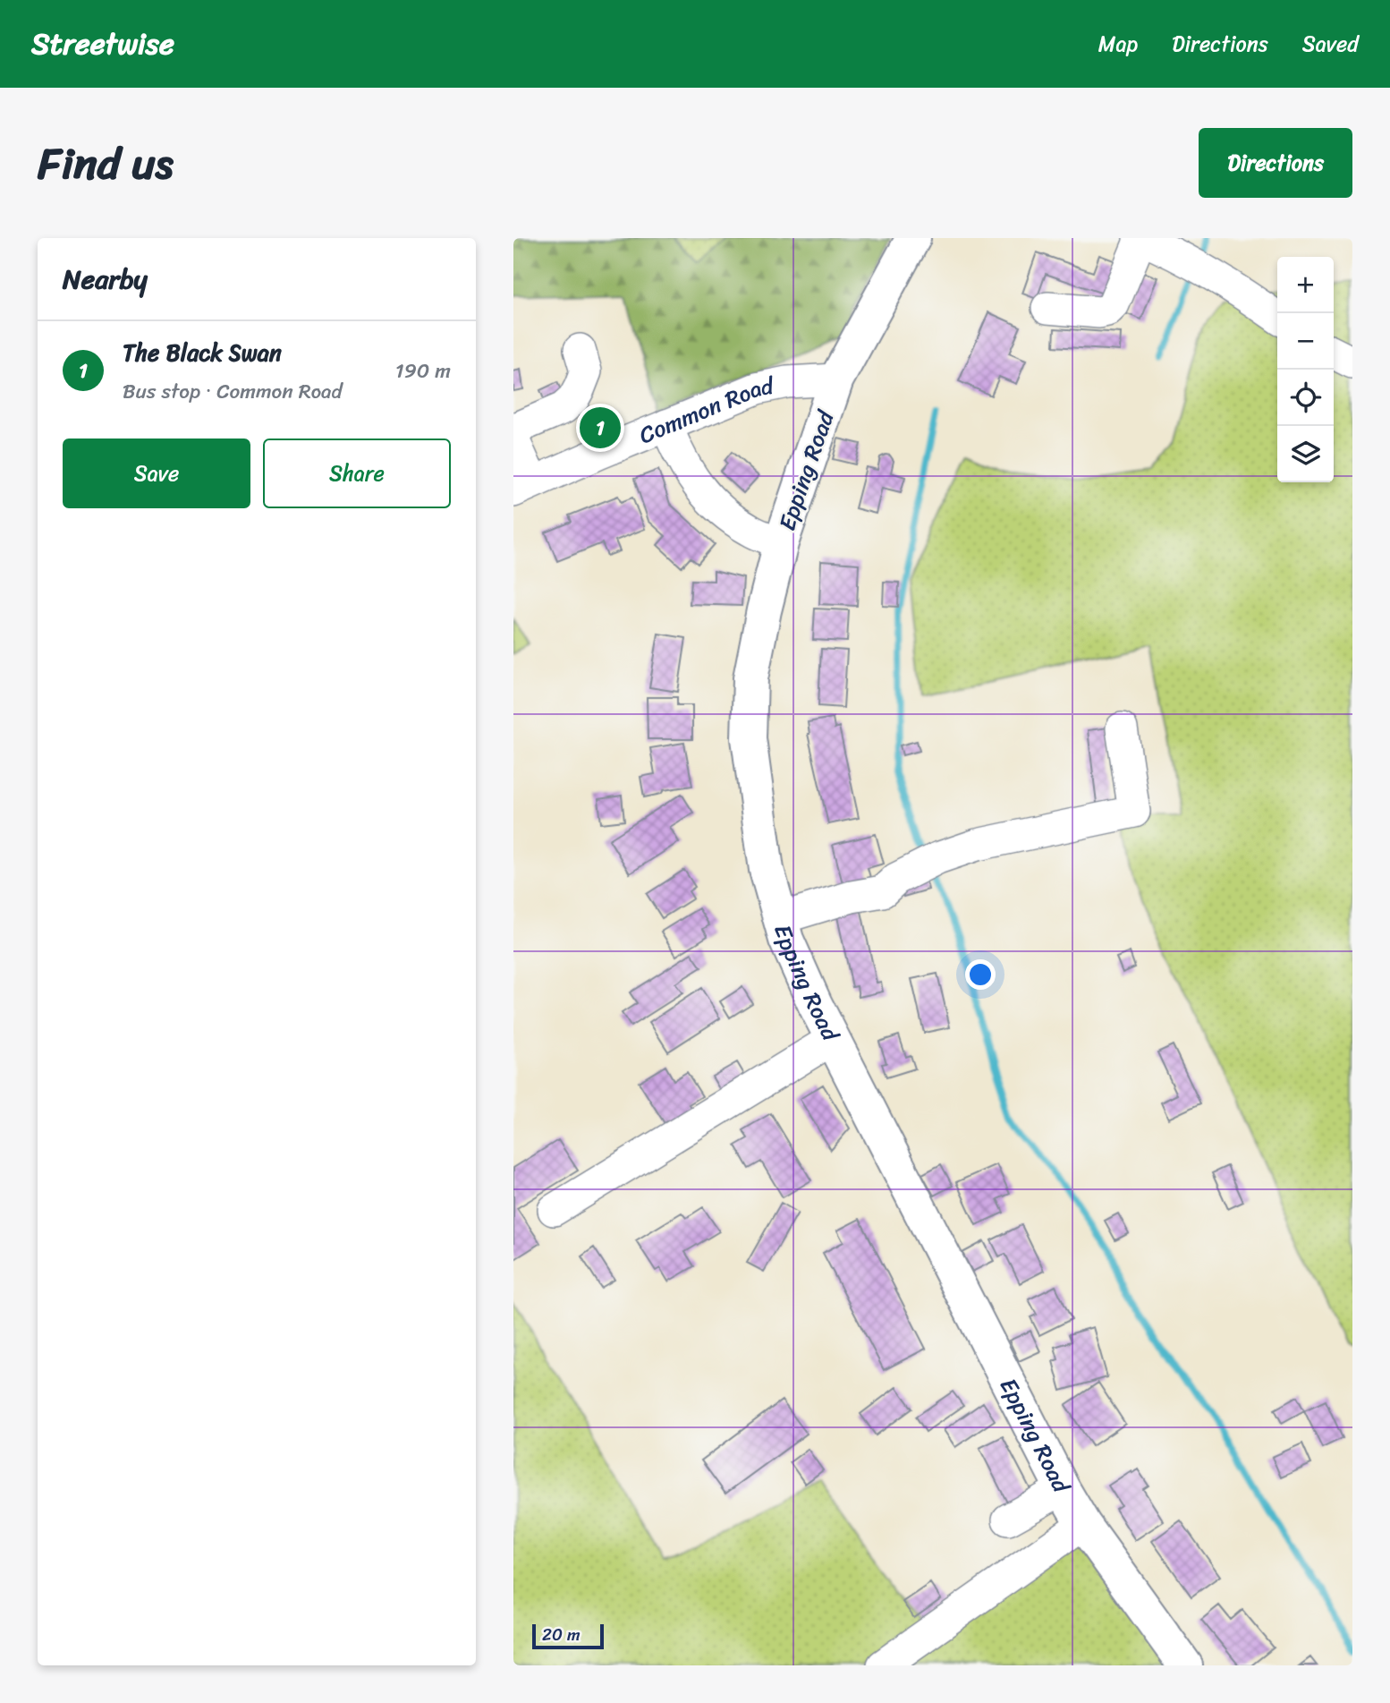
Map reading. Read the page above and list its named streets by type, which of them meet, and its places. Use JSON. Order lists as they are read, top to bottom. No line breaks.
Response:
{"streets":{"main road":["Epping Road"],"street":["Common Road"]},"crossings":[["Common Road","Epping Road"]],"scale_bar":"20 m","page":{"header":"Streetwise","nav":["Map","Directions","Saved"],"title":"Find us","buttons":["Directions",["Save","Share"]],"heading":"Nearby","map_buttons":["+","−"],"list":[{"mark":"1","name":"The Black Swan","note":"Bus stop · Common Road","value":"190 m"}],"pins":"1","scale":"20 m"}}
